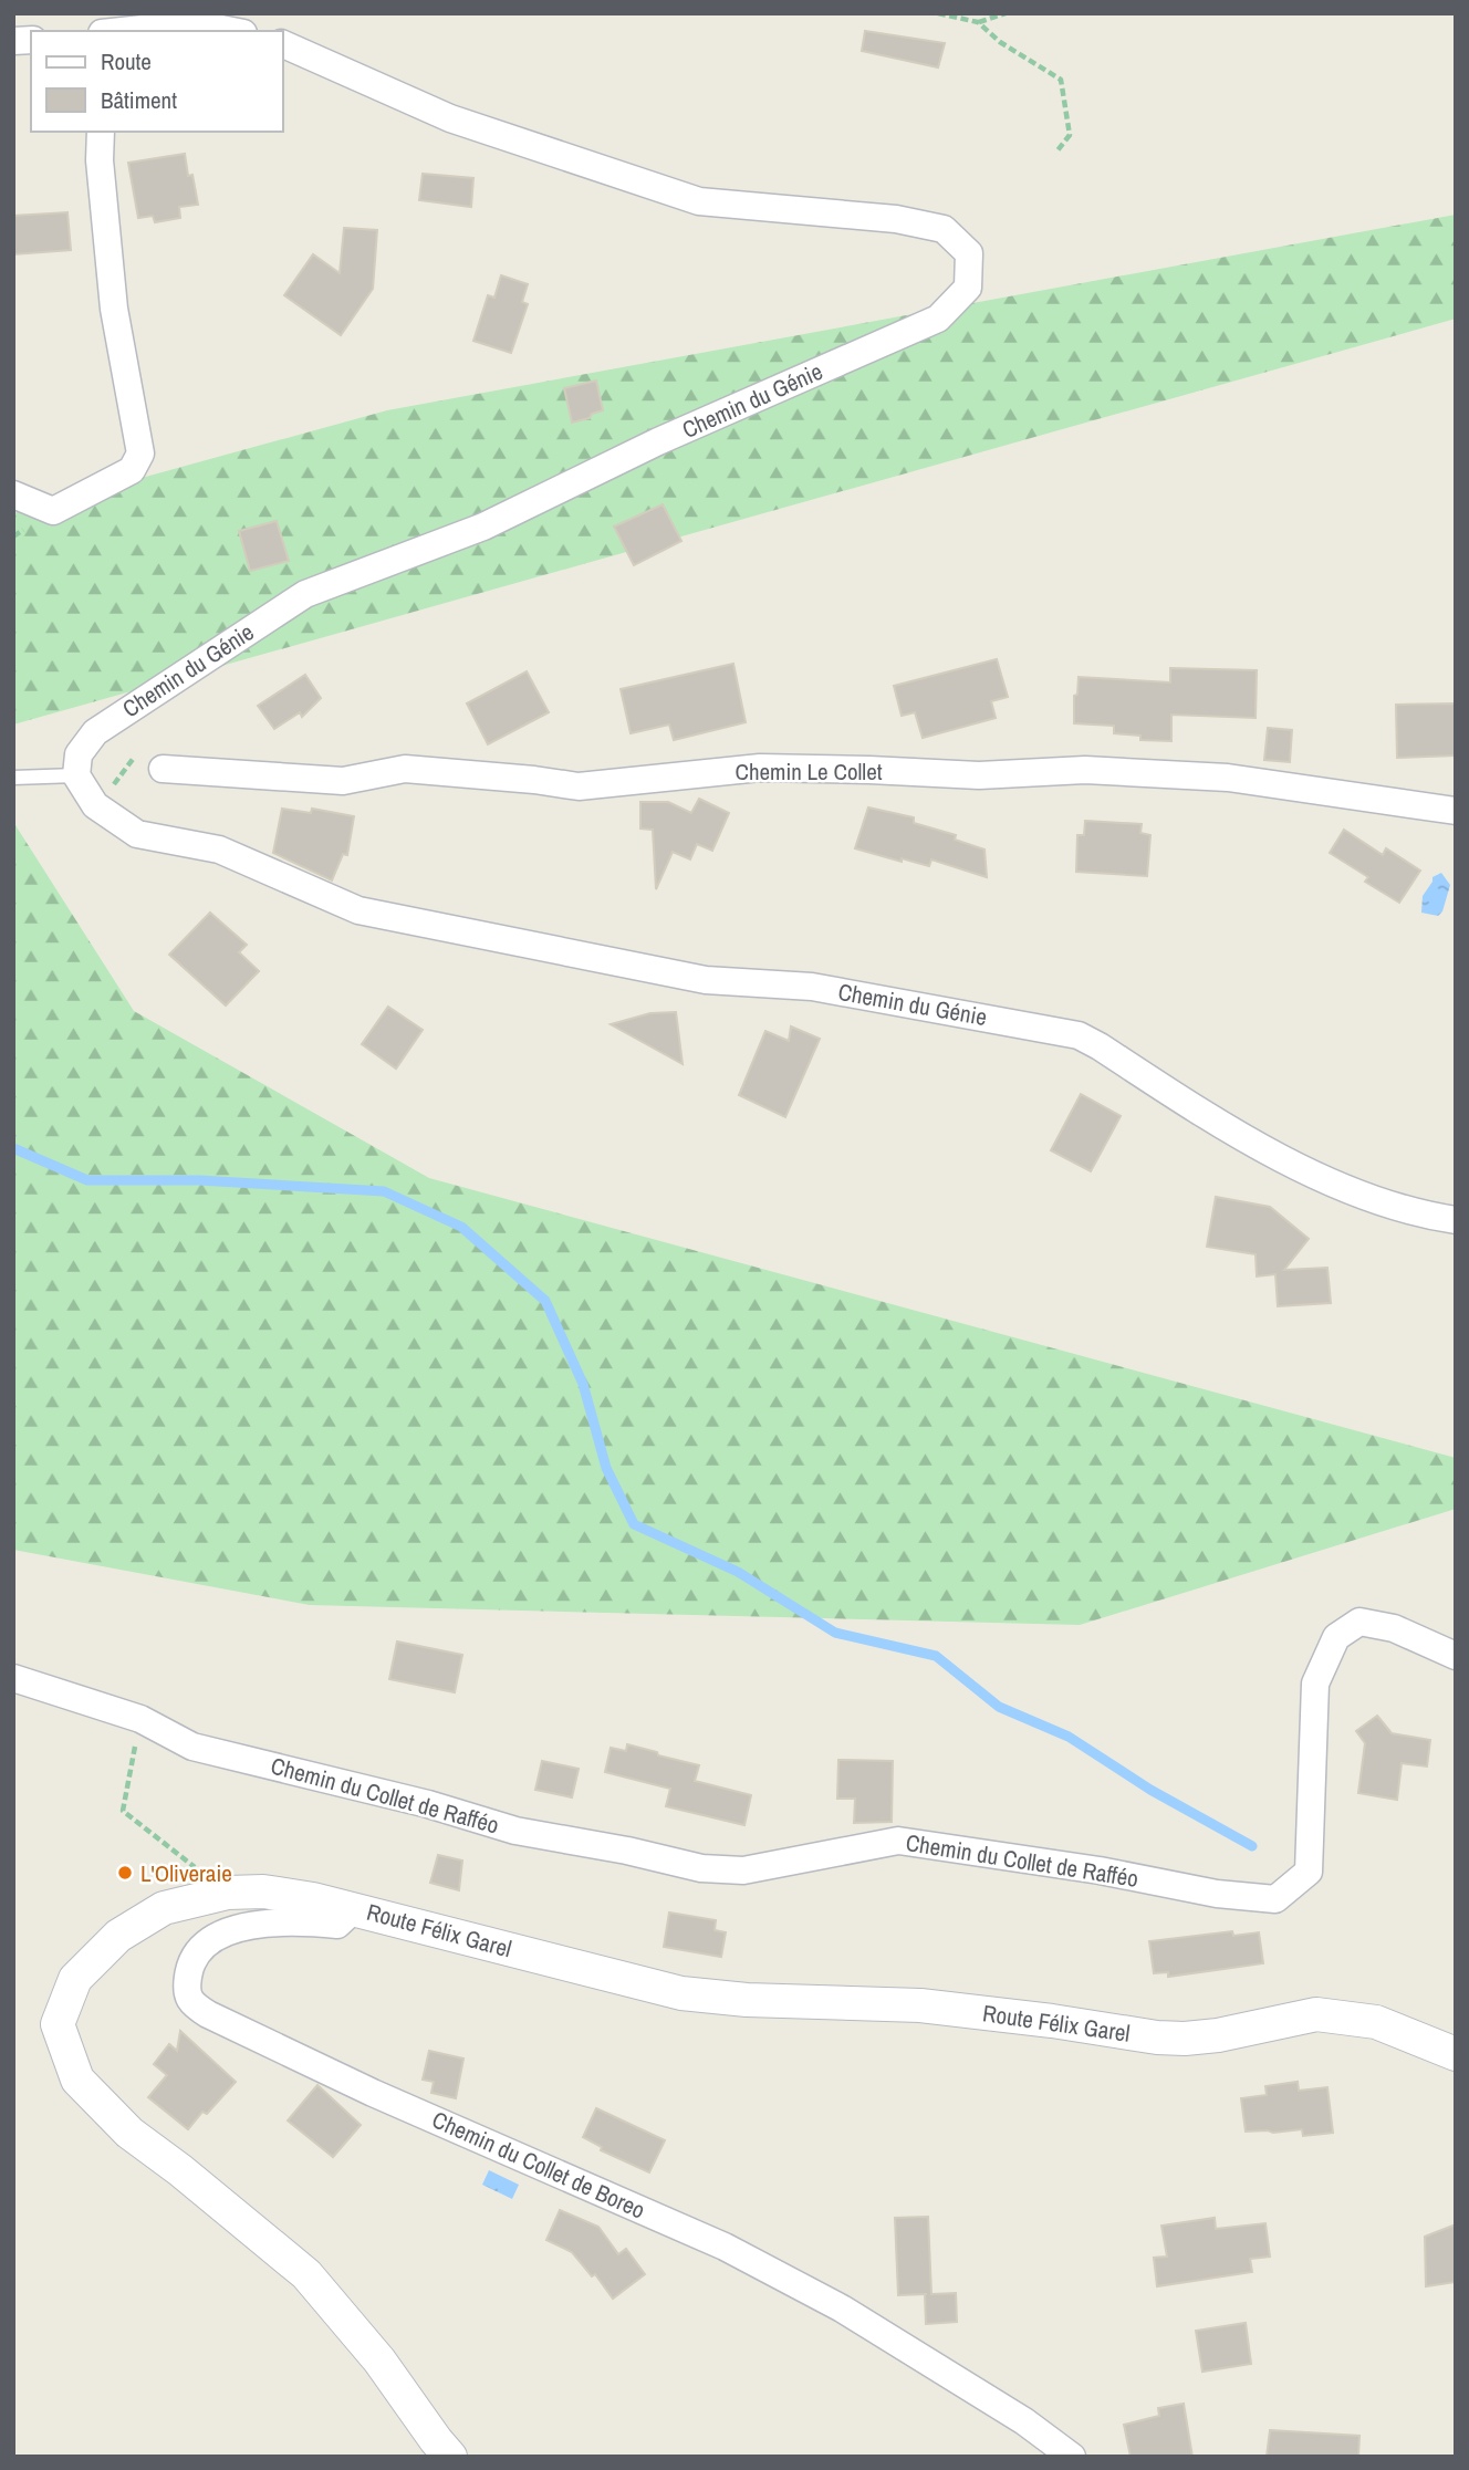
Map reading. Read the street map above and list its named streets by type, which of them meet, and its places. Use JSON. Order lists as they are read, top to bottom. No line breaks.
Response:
{"streets":{"street":["Chemin du Génie","Chemin Le Collet","Chemin du Collet de Rafféo","Route Félix Garel","Chemin du Collet de Boreo"]},"crossings":[["Route Félix Garel","Chemin du Collet de Boreo"]],"places":["L'Oliveraie"],"legend":["Route","Bâtiment"]}
